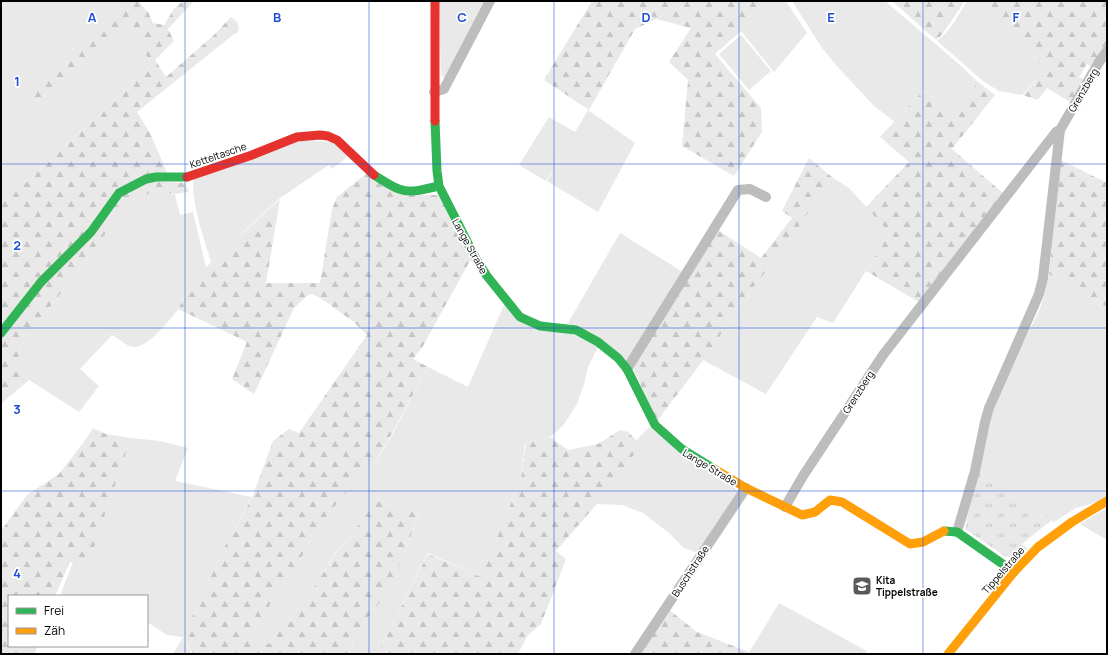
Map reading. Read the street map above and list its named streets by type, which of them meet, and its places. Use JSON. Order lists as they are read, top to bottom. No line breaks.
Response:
{"streets":{"street":["Grenzberg","Ketteltasche","Lange Straße","Tippelstraße","Buschstraße"]},"crossings":[["Grenzberg","Lange Straße"],["Ketteltasche","Lange Straße"],["Lange Straße","Buschstraße"]],"places":{"school or university":["Kita Tippelstraße"]},"legend":["Frei","Zäh"],"grid":{"columns":["A","B","C","D","E","F"],"rows":["1","2","3","4"]}}
